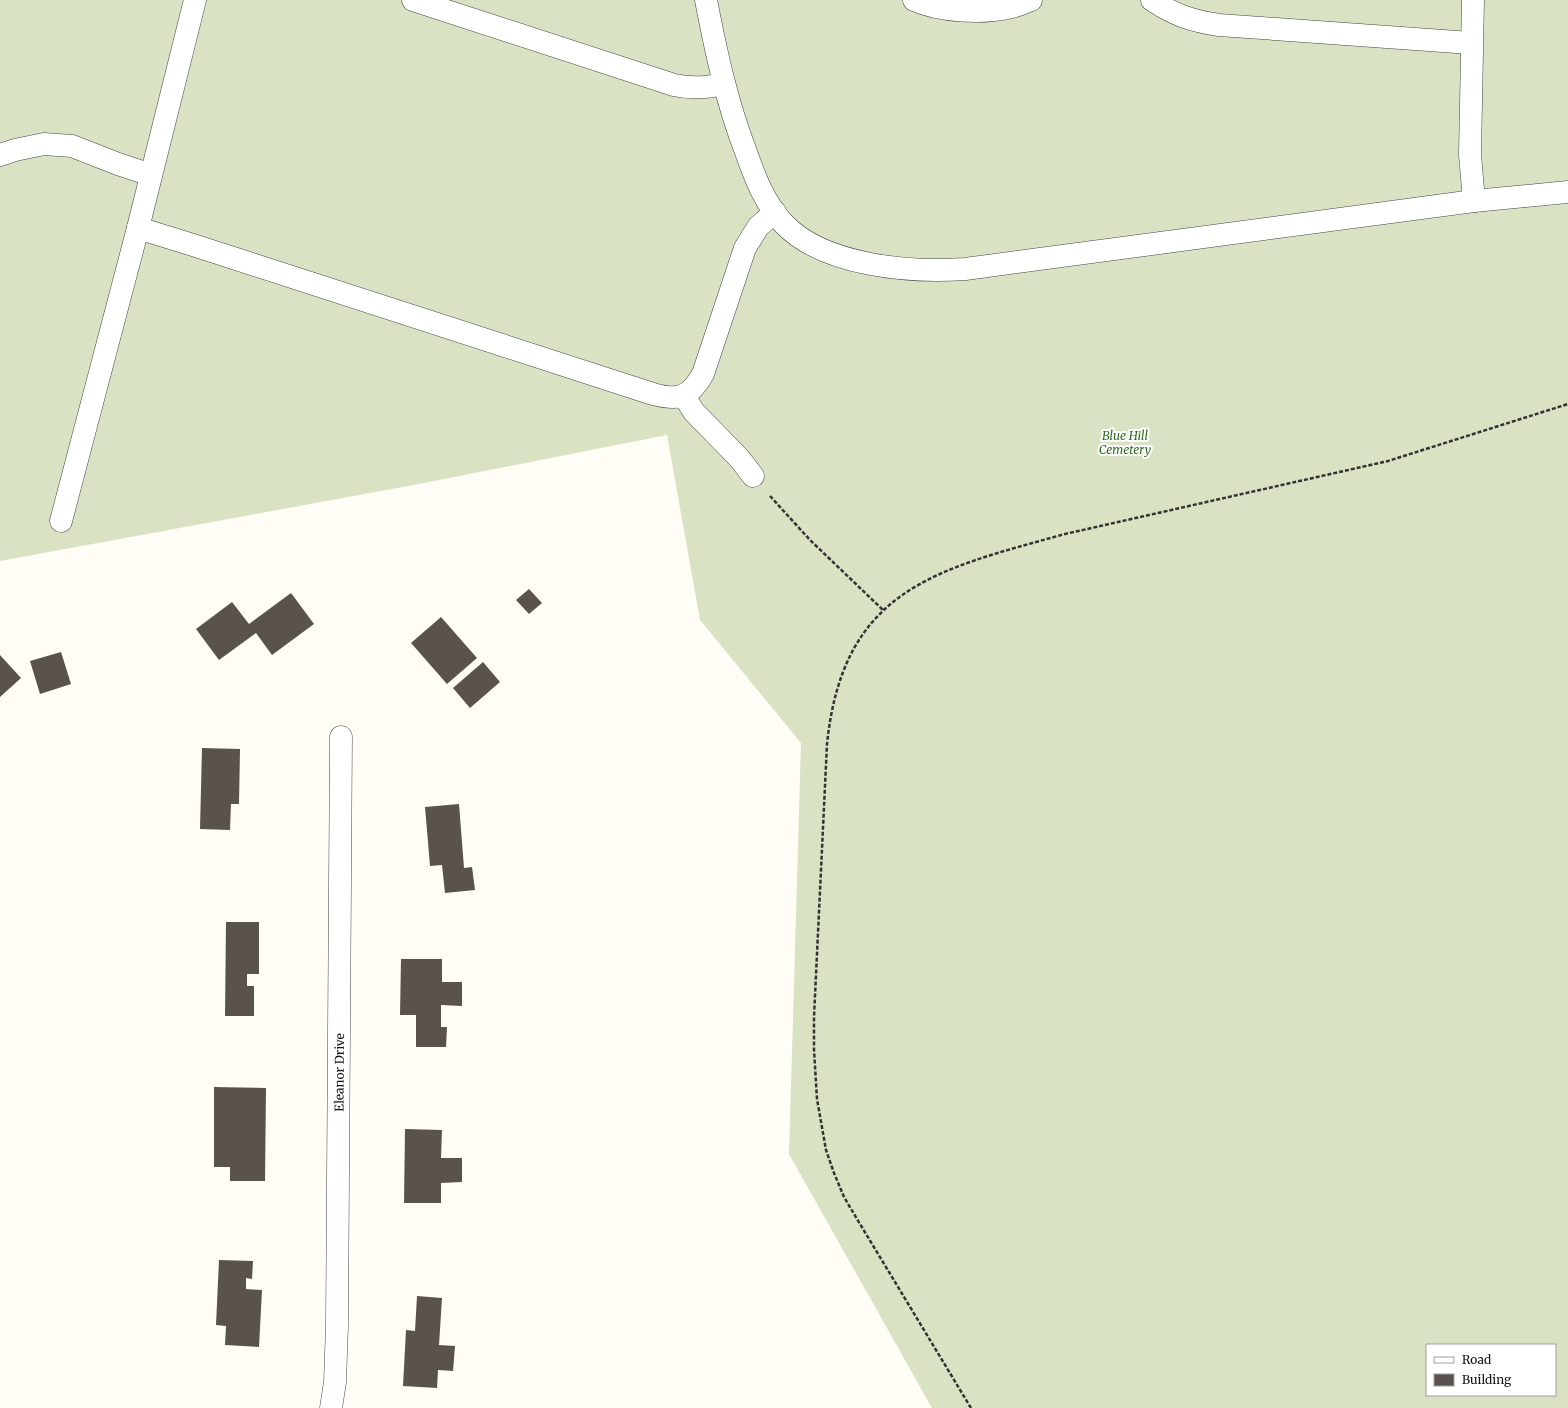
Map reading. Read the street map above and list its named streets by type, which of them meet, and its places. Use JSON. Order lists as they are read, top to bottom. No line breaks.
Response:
{"streets":{"street":["Eleanor Drive"]},"parks":["Blue Hill Cemetery"],"legend":["Road","Building"]}
